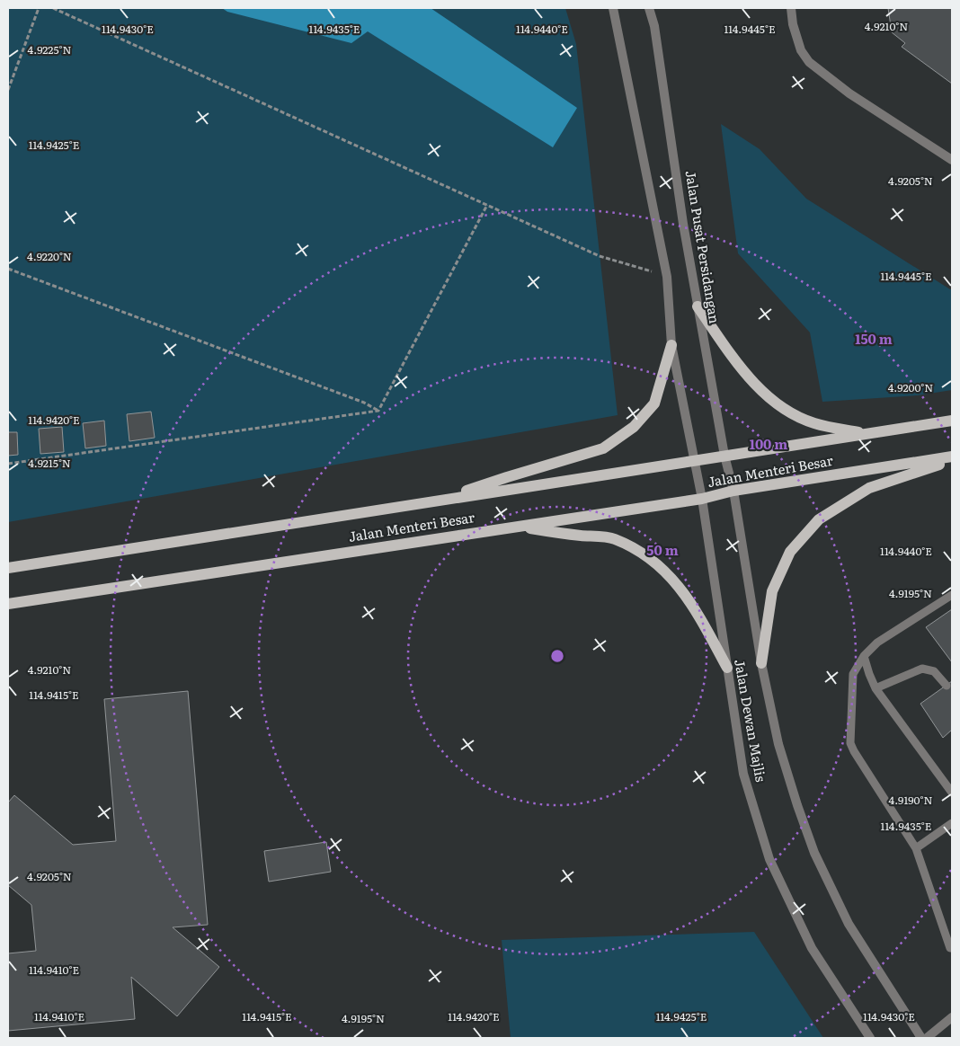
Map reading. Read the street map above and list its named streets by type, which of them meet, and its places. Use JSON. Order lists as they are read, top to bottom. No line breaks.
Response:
{"streets":{"main road":["Jalan Menteri Besar"],"street":["Jalan Pusat Persidangan","Jalan Dewan Majlis"]},"crossings":[["Jalan Pusat Persidangan","Jalan Menteri Besar"],["Jalan Pusat Persidangan","Jalan Dewan Majlis"],["Jalan Menteri Besar","Jalan Dewan Majlis"]],"coordinates":["4.9210°N","114.9430°E","114.9435°E","114.9440°E","114.9445°E","4.9225°N","114.9425°E","4.9205°N","4.9220°N","4.9200°N","114.9420°E","4.9215°N","4.9195°N","114.9415°E","4.9190°N","114.9410°E"],"rings":["150 m","100 m","50 m"]}
